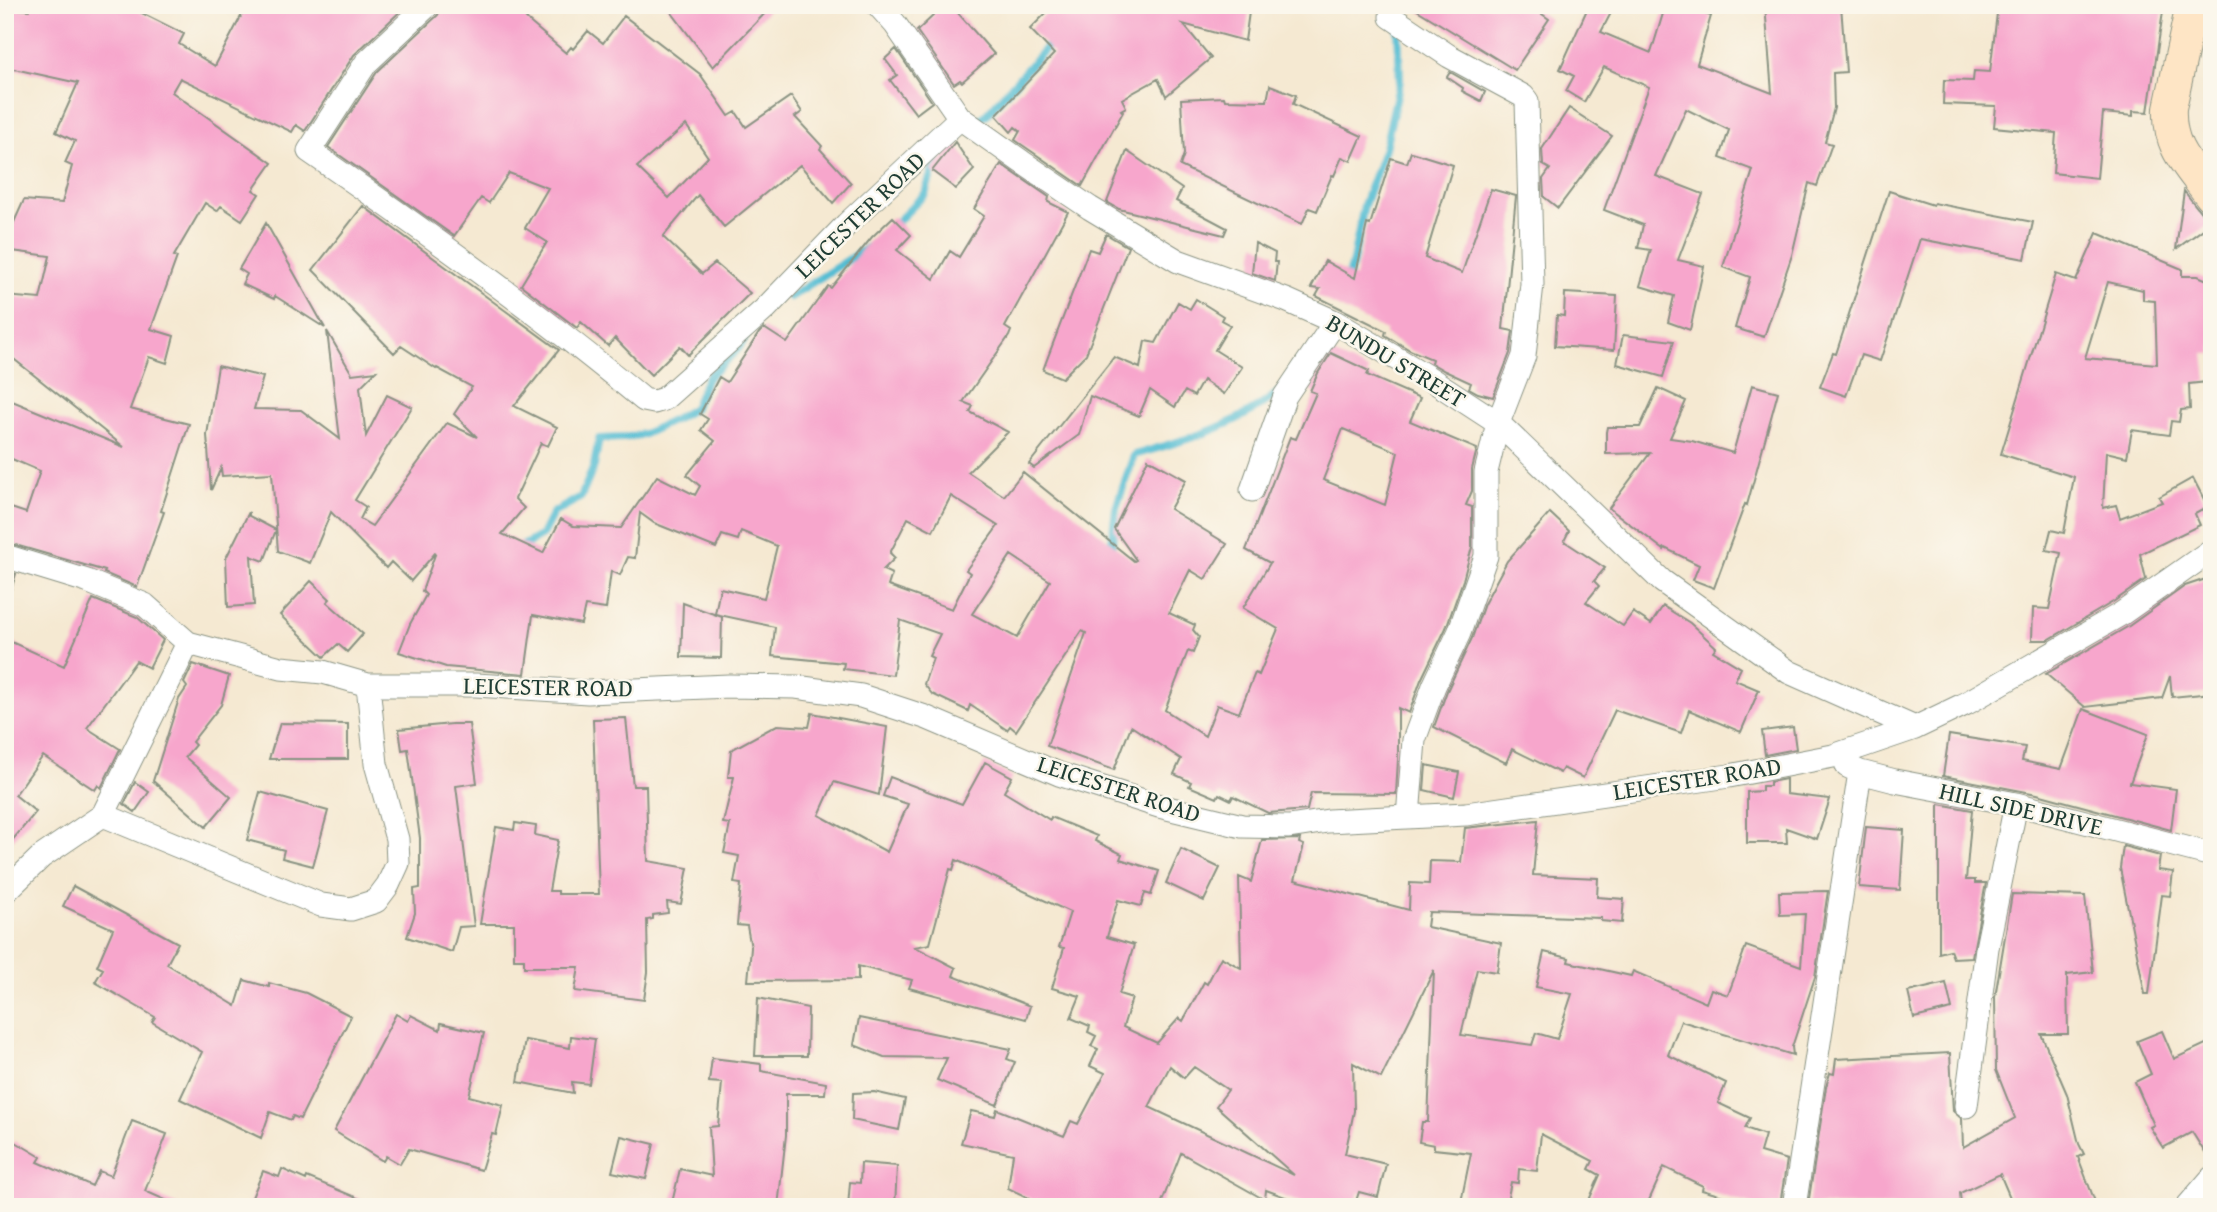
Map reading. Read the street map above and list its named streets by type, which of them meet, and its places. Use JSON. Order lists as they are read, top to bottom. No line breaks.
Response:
{"streets":{"street":["LEICESTER ROAD","BUNDU STREET","HILL SIDE DRIVE"]},"crossings":[["LEICESTER ROAD","BUNDU STREET"],["LEICESTER ROAD","HILL SIDE DRIVE"]]}
